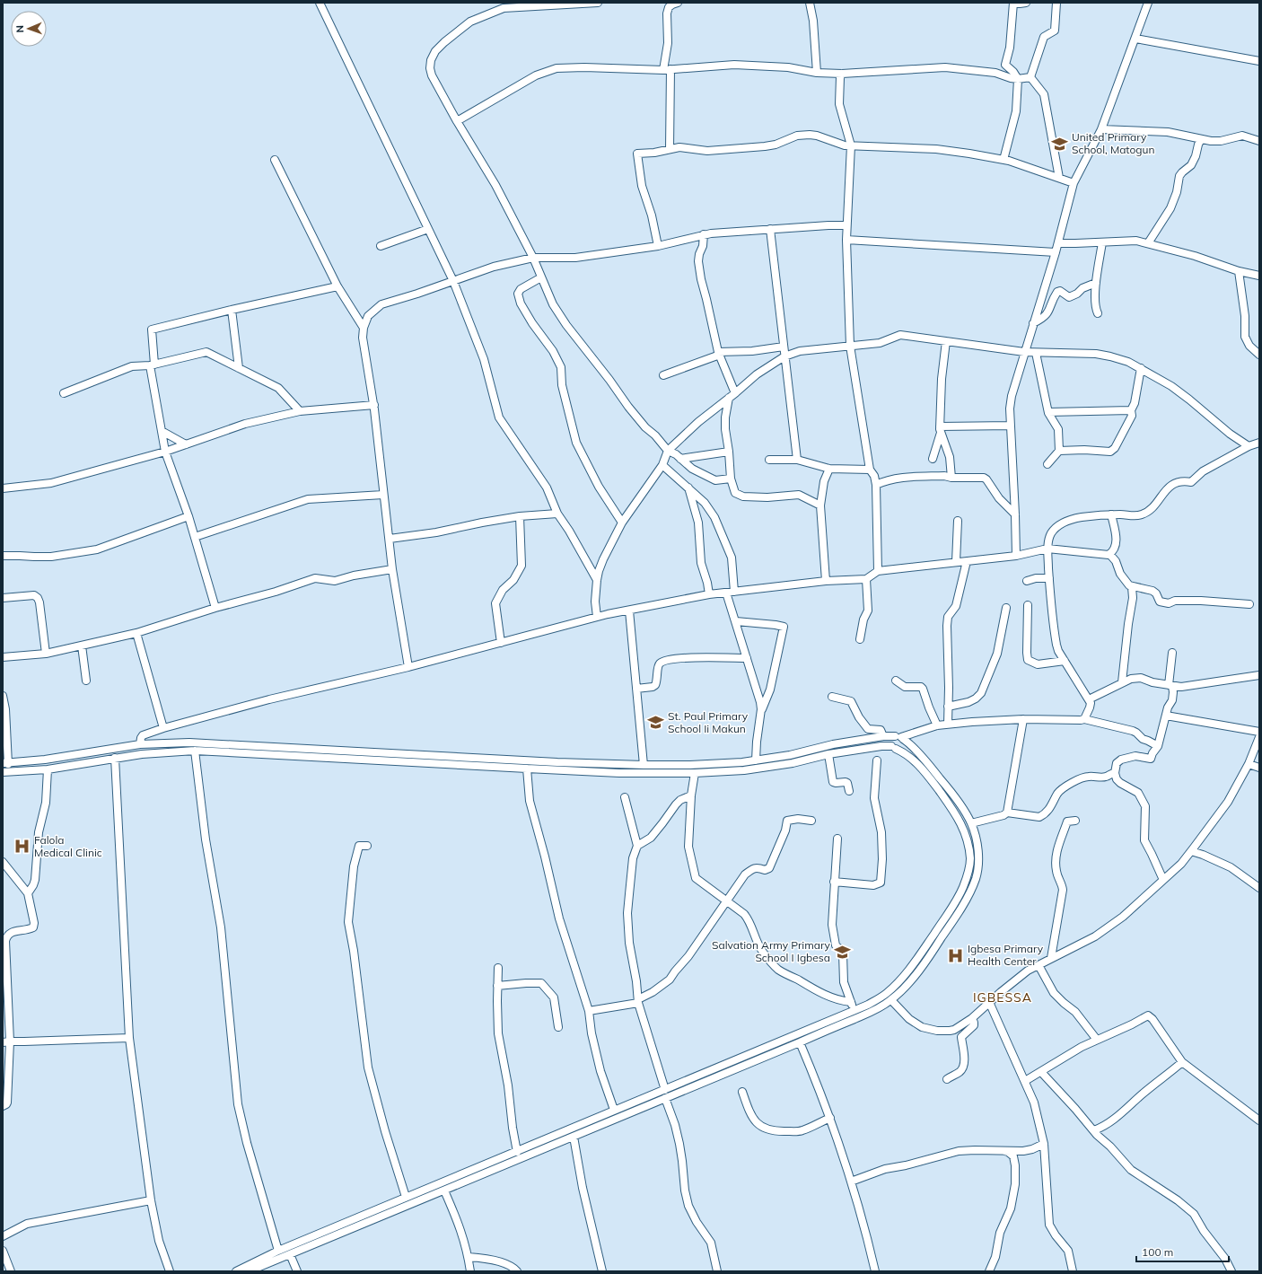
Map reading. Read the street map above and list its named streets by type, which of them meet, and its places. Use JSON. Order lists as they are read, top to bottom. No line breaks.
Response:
{"districts":["IGBESSA"],"places":{"school or university":["United Primary School, Matogun","St. Paul Primary School Ii Makun","Salvation Army Primary School I Igbesa"],"hospital":["Falola Medical Clinic","Igbesa Primary Health Center"]},"scale_bar":"100 m","north":"left"}
